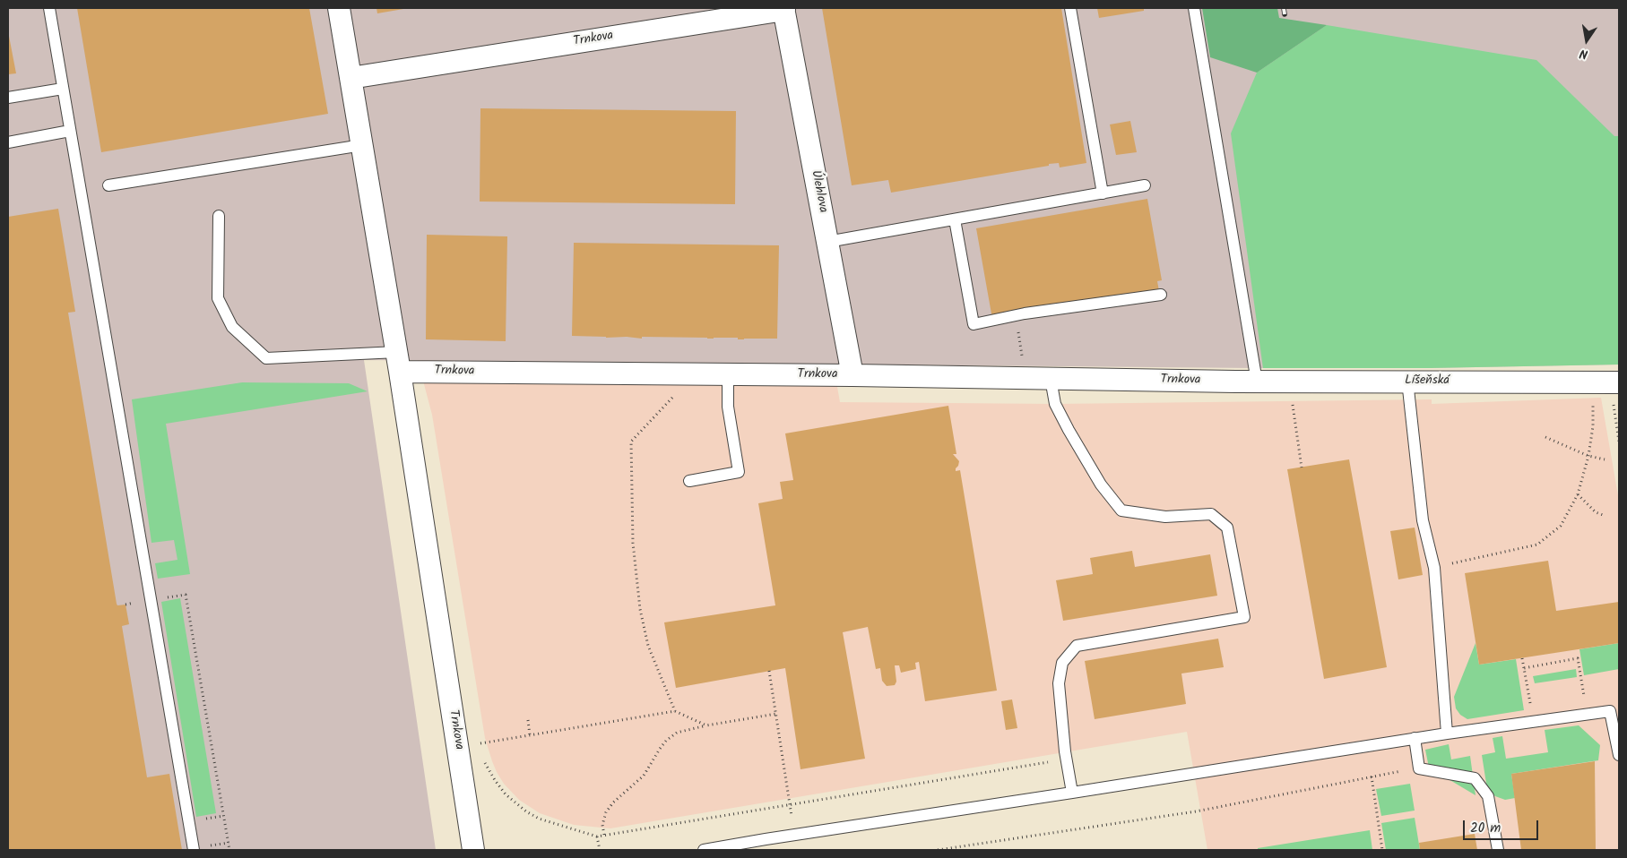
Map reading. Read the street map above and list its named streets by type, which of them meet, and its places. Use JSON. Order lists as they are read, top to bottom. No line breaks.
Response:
{"streets":{"street":["Trnkova","Úlehlova","Líšeňská"]},"crossings":[["Trnkova","Úlehlova"],["Trnkova","Líšeňská"]],"scale_bar":"20 m","north":"bottom"}
